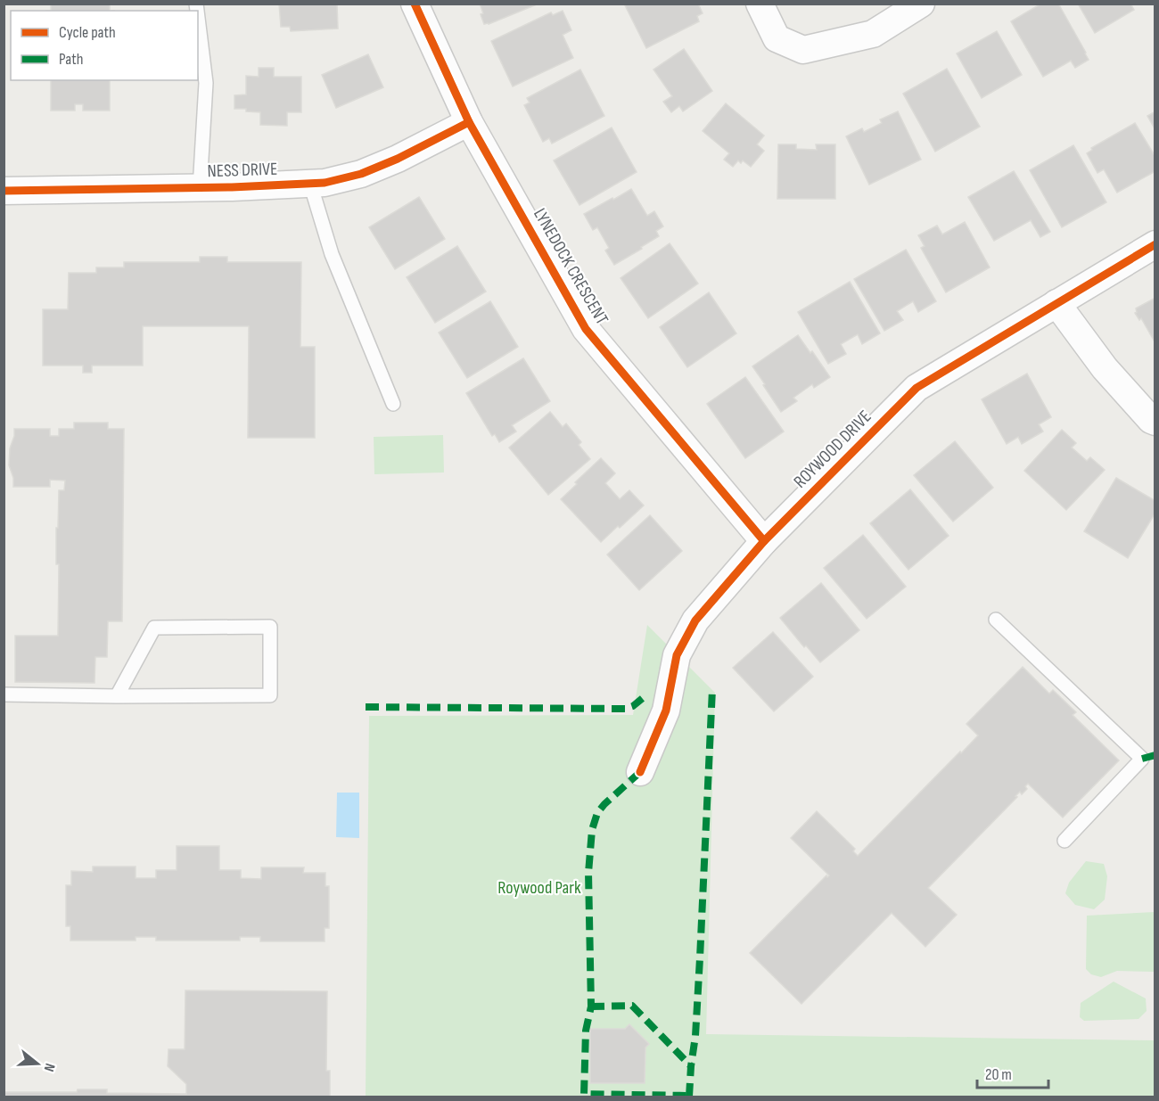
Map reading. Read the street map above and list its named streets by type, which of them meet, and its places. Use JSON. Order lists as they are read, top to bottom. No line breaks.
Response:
{"streets":{"street":["NESS DRIVE","LYNEDOCK CRESCENT","ROYWOOD DRIVE"]},"crossings":[["NESS DRIVE","LYNEDOCK CRESCENT"],["LYNEDOCK CRESCENT","ROYWOOD DRIVE"]],"parks":["Roywood Park"],"legend":["Cycle path","Path"],"scale_bar":"20 m","north":"right"}
